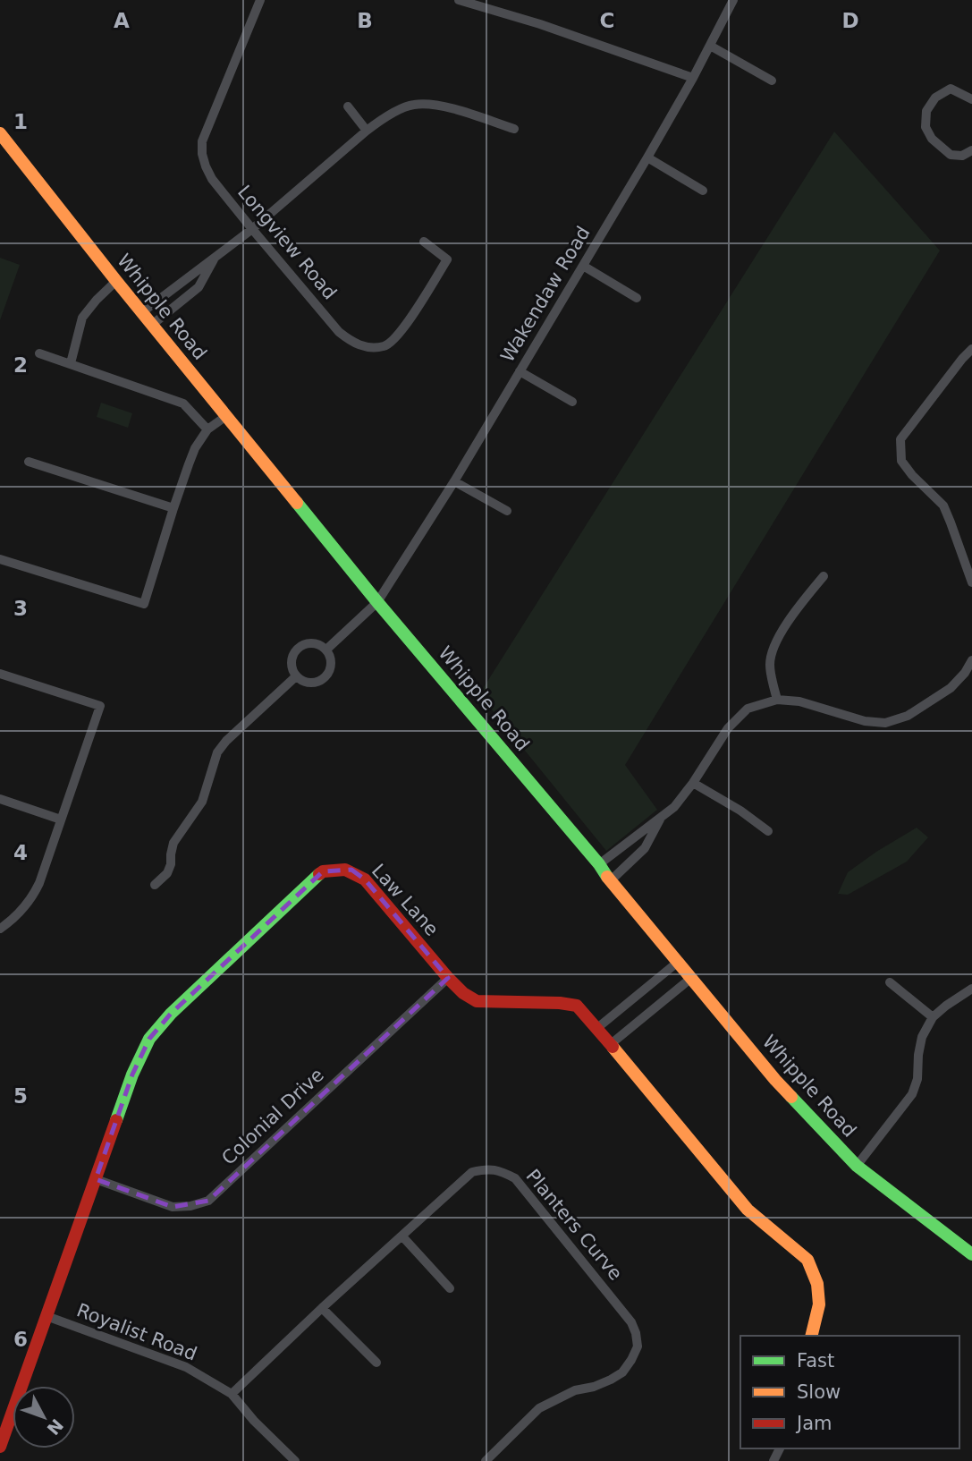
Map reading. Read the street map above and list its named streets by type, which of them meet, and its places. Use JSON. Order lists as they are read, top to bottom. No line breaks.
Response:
{"streets":{"street":["Longview Road","Wakendaw Road","Whipple Road","Law Lane","Colonial Drive","Planters Curve","Royalist Road"]},"crossings":[["Wakendaw Road","Whipple Road"],["Law Lane","Colonial Drive"],["Law Lane","Royalist Road"],["Planters Curve","Royalist Road"]],"legend":["Fast","Slow","Jam"],"north":"bottom right","grid":{"columns":["A","B","C","D"],"rows":["1","2","3","4","5","6"]}}
